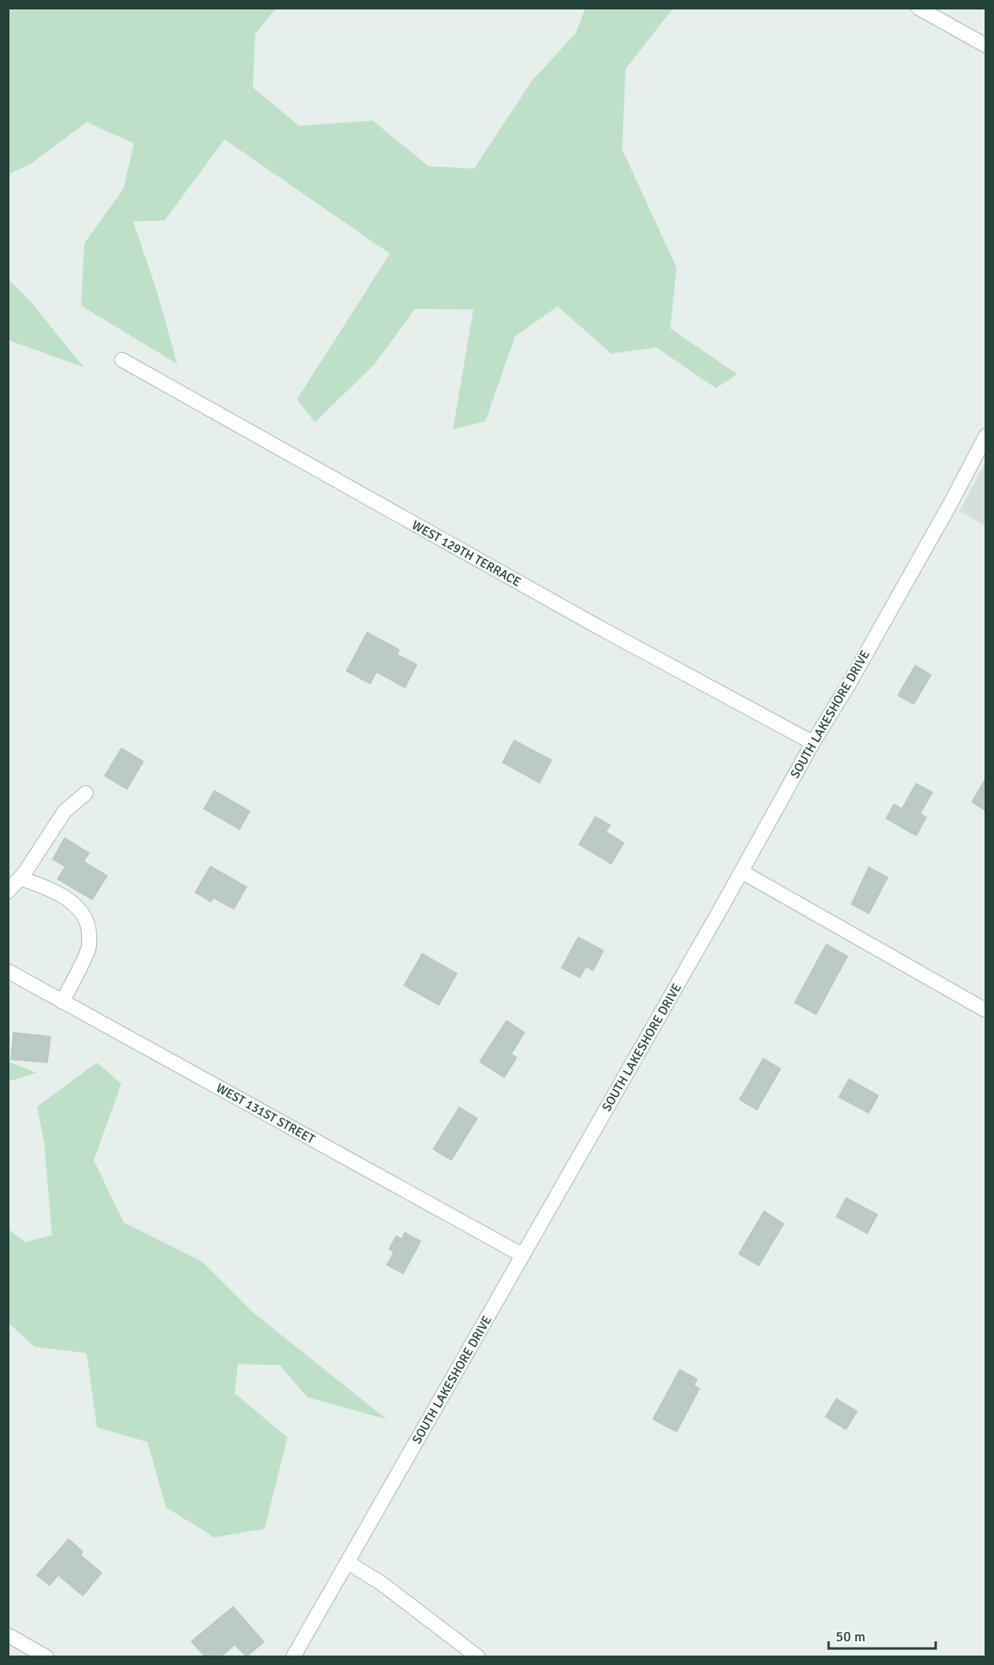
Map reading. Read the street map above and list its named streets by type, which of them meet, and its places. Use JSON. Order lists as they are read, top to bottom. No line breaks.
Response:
{"streets":{"street":["WEST 129TH TERRACE","SOUTH LAKESHORE DRIVE","WEST 131ST STREET"]},"crossings":[["WEST 129TH TERRACE","SOUTH LAKESHORE DRIVE"],["SOUTH LAKESHORE DRIVE","WEST 131ST STREET"]],"scale_bar":"50 m"}
